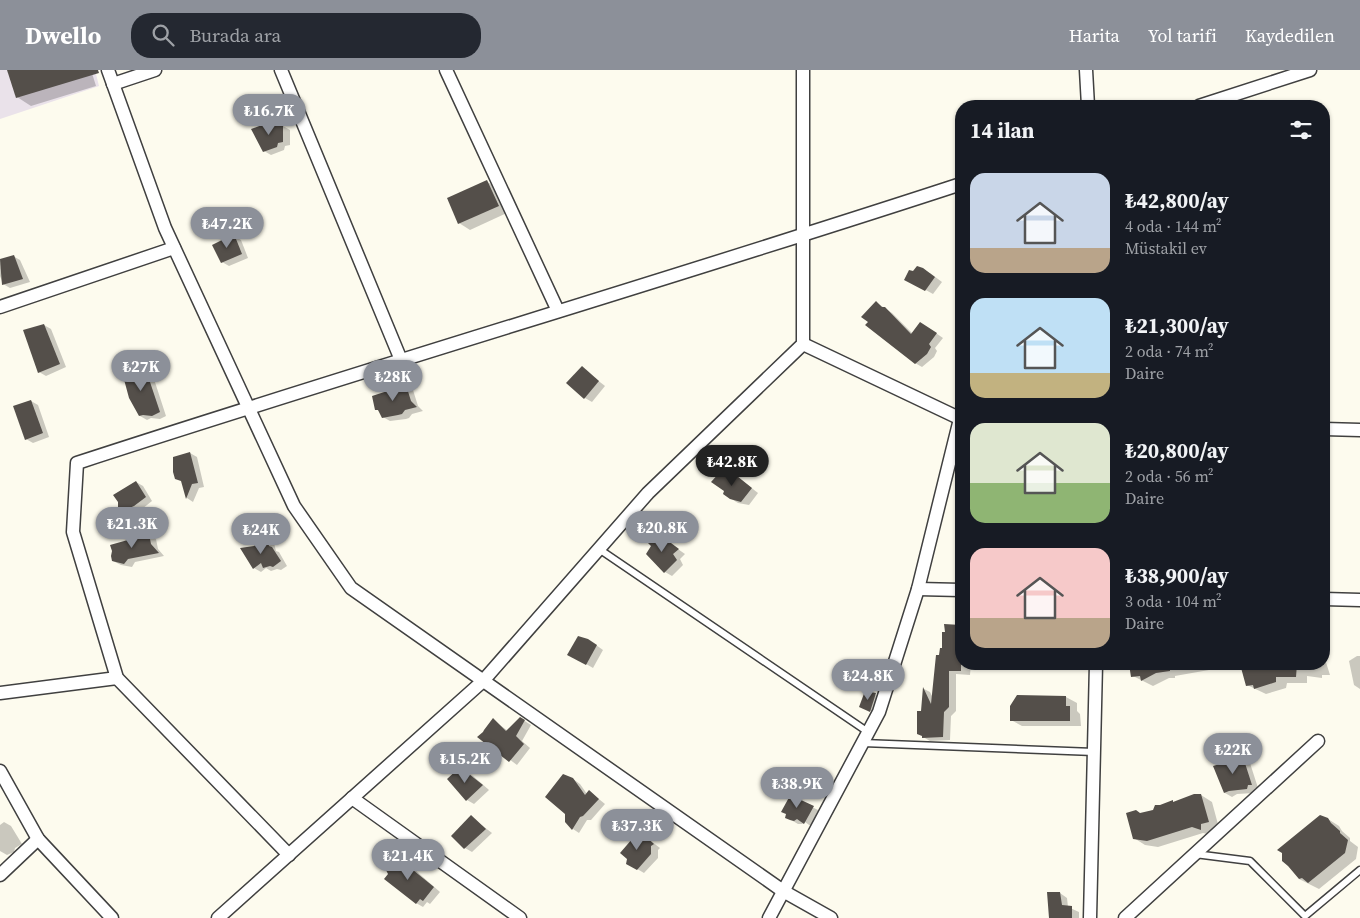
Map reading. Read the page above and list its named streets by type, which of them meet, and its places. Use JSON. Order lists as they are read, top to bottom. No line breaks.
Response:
{"page":{"header":"Dwello","search":"Burada ara","nav":["Harita","Yol tarifi","Kaydedilen"],"price":["₺16.7K","₺47.2K","₺27K","₺28K","₺42.8K","₺21.3K","₺20.8K","₺24K","₺24.8K","₺22K","₺15.2K","₺38.9K","₺37.3K","₺21.4K"],"heading":"14 ilan","list":[{"name":"₺42,800/ay","note":"4 oda · 144 m² · Müstakil ev"},{"name":"₺21,300/ay","note":"2 oda · 74 m² · Daire"},{"name":"₺20,800/ay","note":"2 oda · 56 m² · Daire"},{"name":"₺38,900/ay","note":"3 oda · 104 m² · Daire"}]}}
